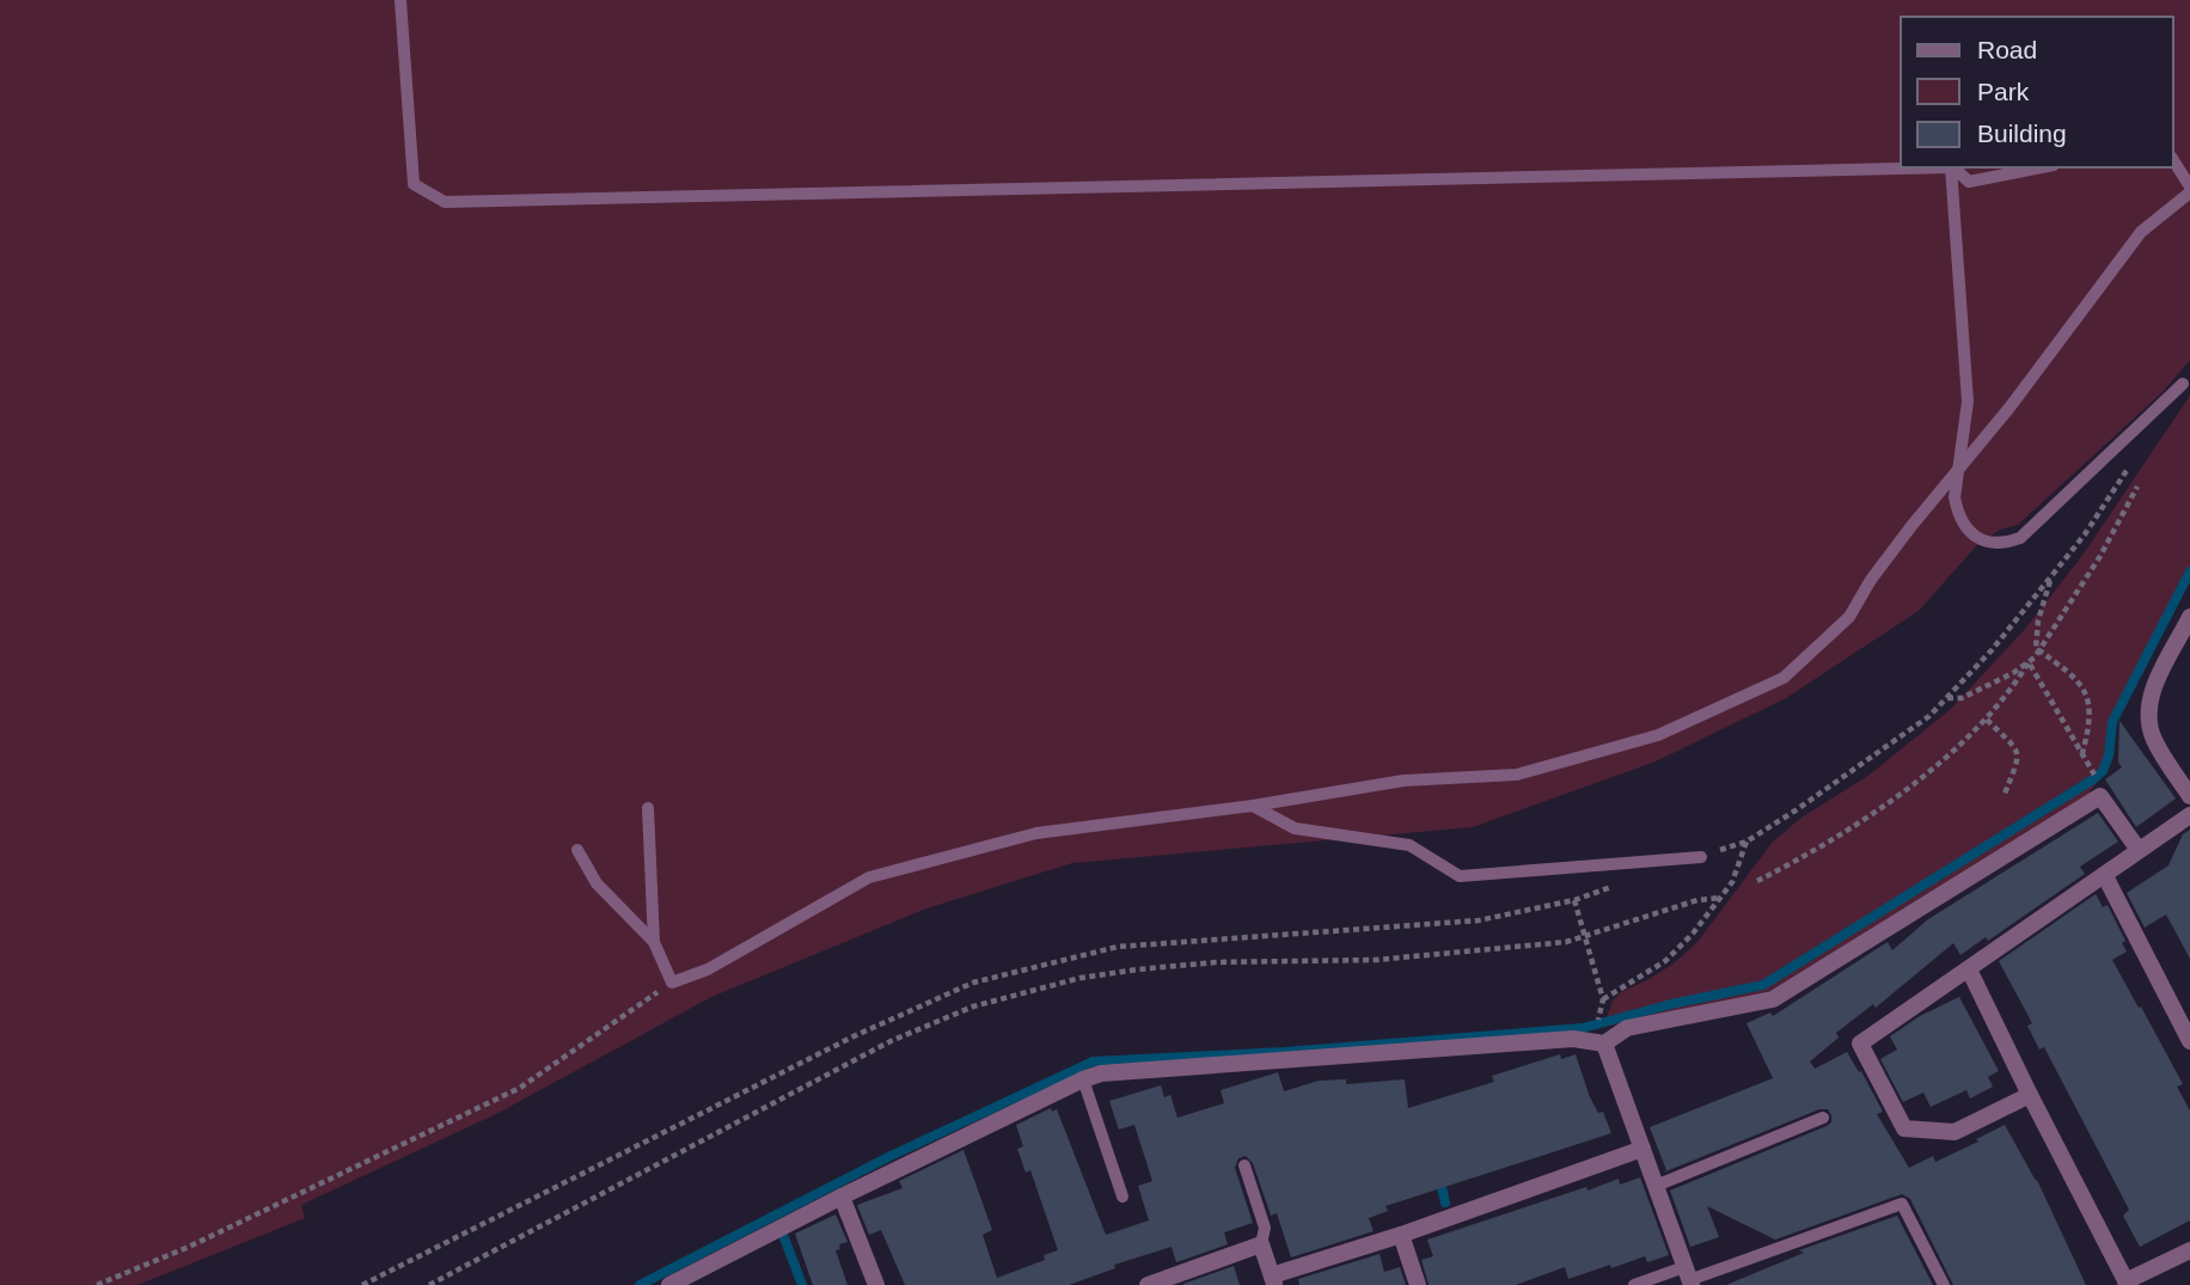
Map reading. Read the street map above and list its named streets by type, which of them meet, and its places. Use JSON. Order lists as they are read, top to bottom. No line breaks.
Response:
{"legend":["Road","Park","Building"]}
